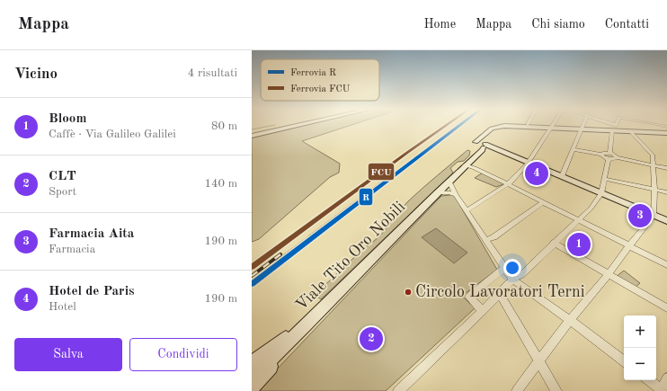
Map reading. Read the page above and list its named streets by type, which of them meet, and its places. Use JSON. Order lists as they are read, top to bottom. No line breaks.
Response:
{"streets":{"street":["Viale Tito Oro Nobili"]},"places":["Circolo Lavoratori Terni"],"lines":["rail line R","rail line FCU"],"legend":["Ferrovia R","Ferrovia FCU"],"page":{"header":"Mappa","nav":["Home","Mappa","Chi siamo","Contatti"],"heading":["Vicino","4 risultati"],"list":[{"mark":"1","name":"Bloom","note":"Caffè · Via Galileo Galilei","value":"80 m"},{"mark":"2","name":"CLT","note":"Sport","value":"140 m"},{"mark":"3","name":"Farmacia Aita","note":"Farmacia","value":"190 m"},{"mark":"4","name":"Hotel de Paris","note":"Hotel","value":"190 m"}],"pins":["4","3","1","2"],"map_buttons":["+","−"],"buttons":["Salva","Condividi"]}}
